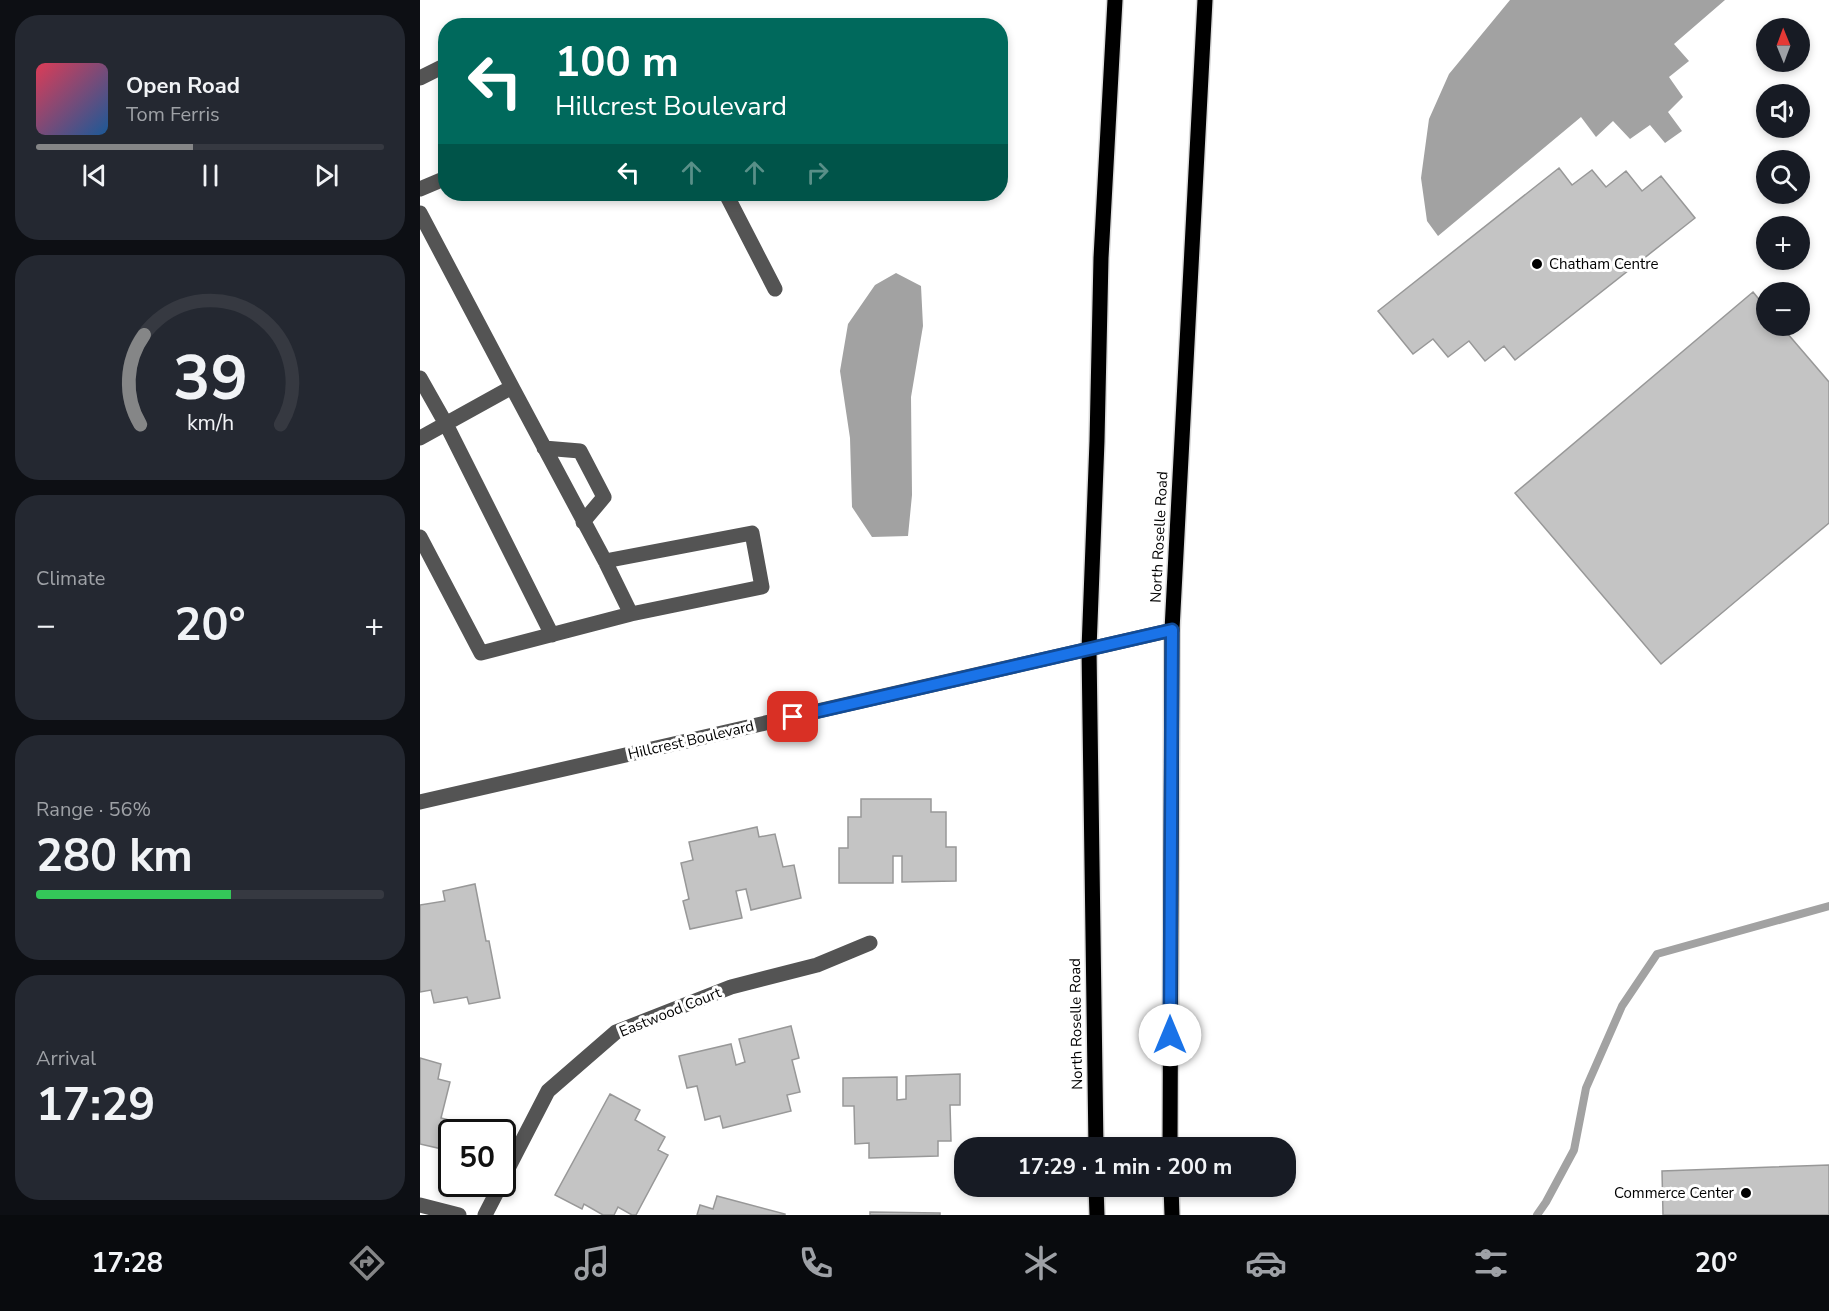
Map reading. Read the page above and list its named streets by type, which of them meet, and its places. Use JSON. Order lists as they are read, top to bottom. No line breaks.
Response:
{"streets":{"main road":["North Roselle Road"],"street":["Hillcrest Boulevard","Eastwood Court"]},"crossings":[["North Roselle Road","Hillcrest Boulevard"]],"places":["Chatham Centre","Commerce Center"],"north":"top","page":{"map_buttons":["+","−"],"turn":["100 m","Hillcrest Boulevard"],"song":["Open Road","Tom Ferris"],"tile":["Climate",["Range · 56%","280 km"],["Arrival","17:29"]],"heat":["−","20°","+"],"limit":"50","trip":"17:29 · 1 min · 200 m","tabs":["17:28","20°"],"gauge":["39","km/h"]}}
